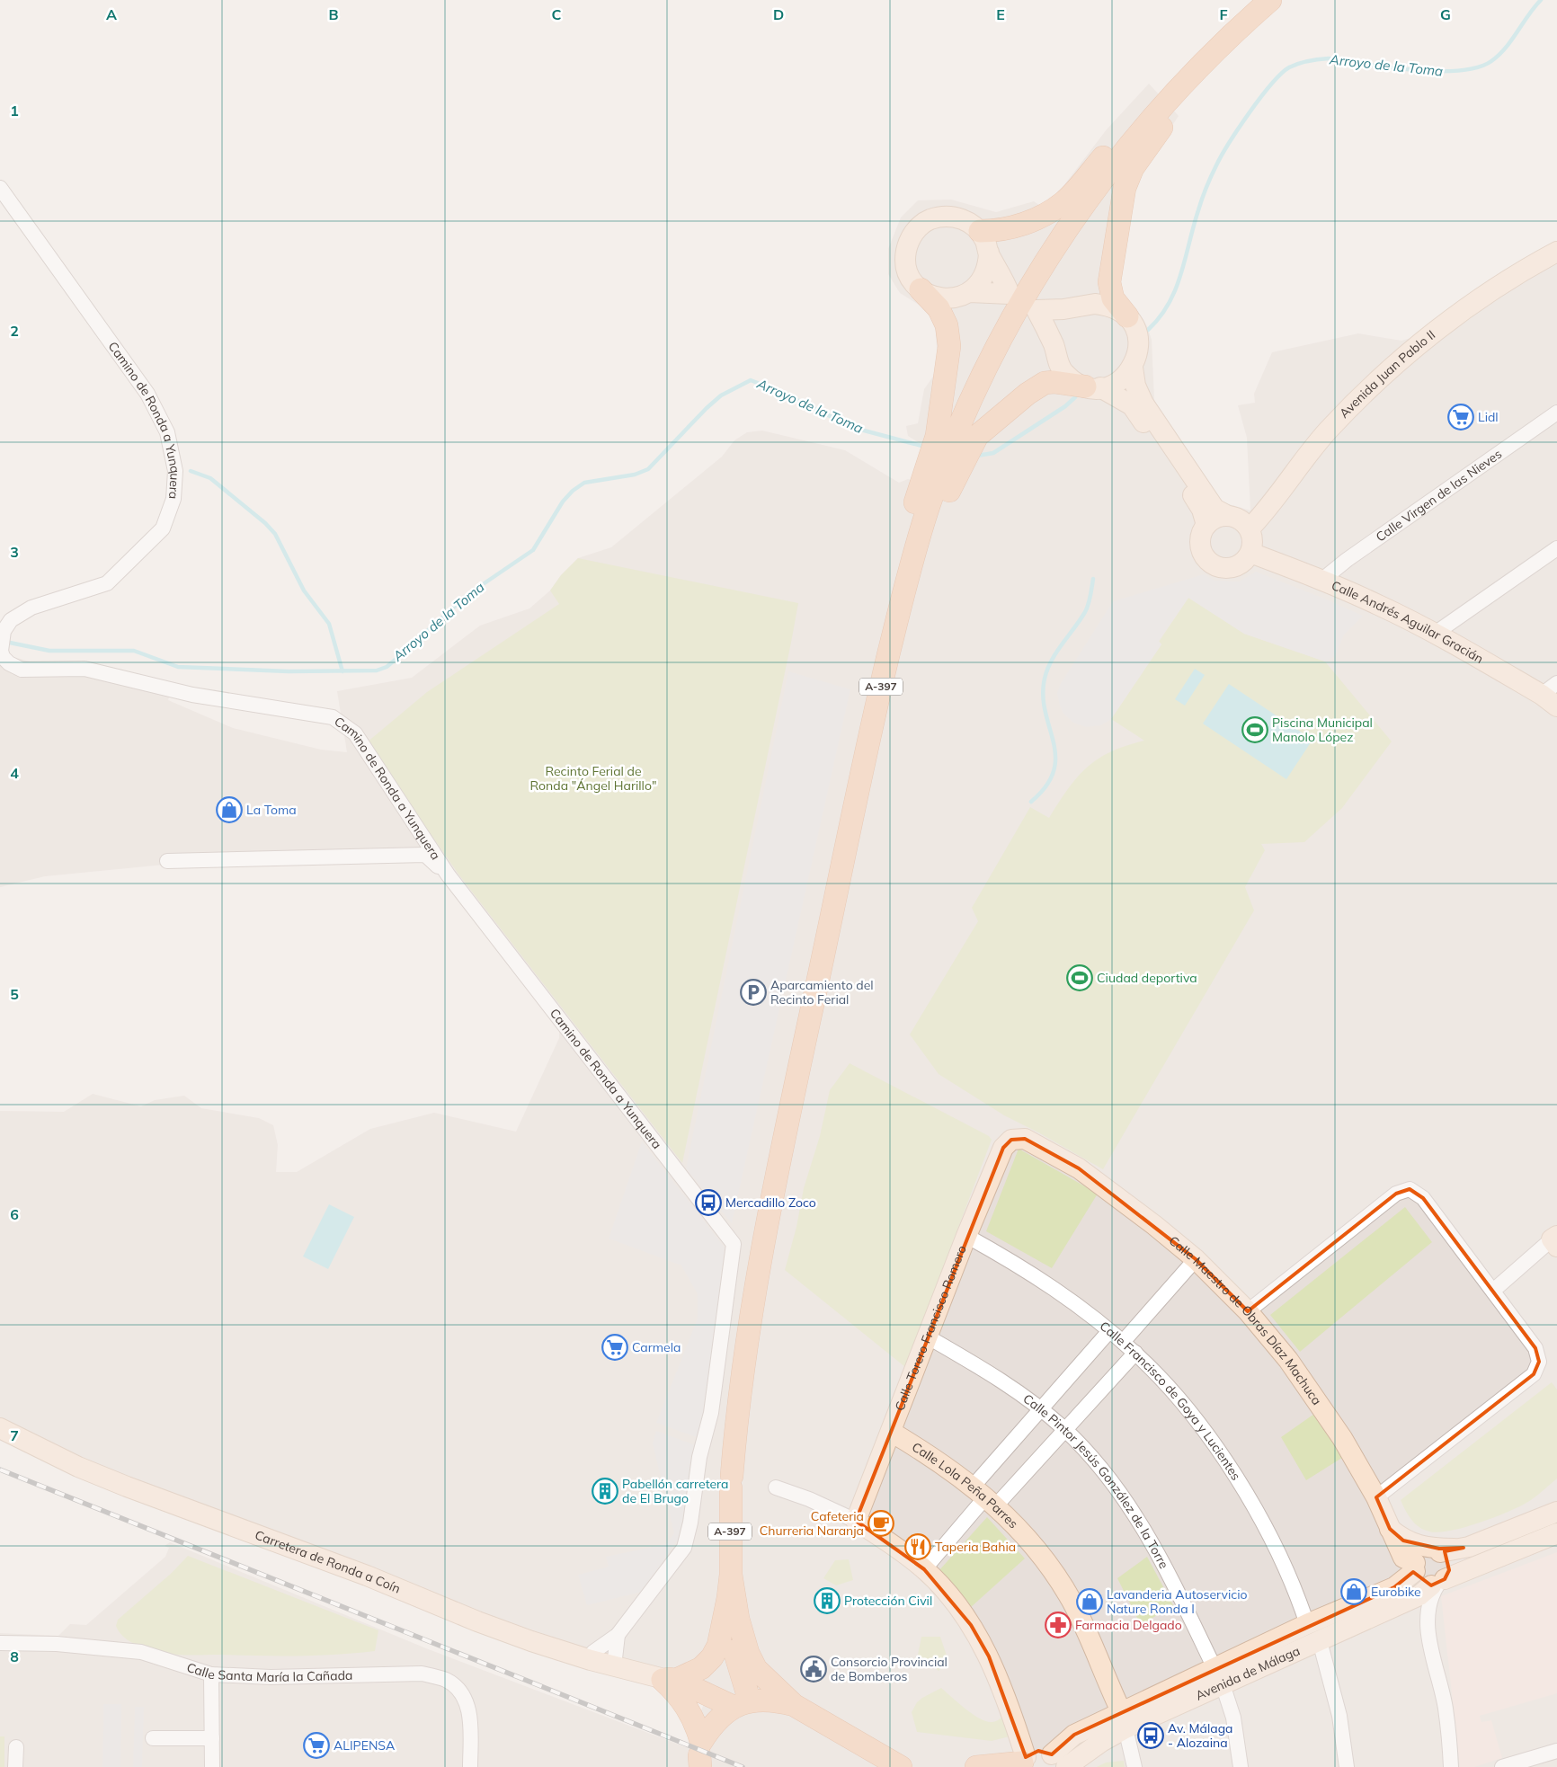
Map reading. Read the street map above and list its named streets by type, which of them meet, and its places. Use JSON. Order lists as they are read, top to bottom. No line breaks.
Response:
{"streets":{"main road":["Avenida Juan Pablo II","Calle Andrés Aguilar Gracián","A-397","Calle Maestro de Obras Díaz Machuca","Calle Torero Francisco Romero","Calle Lola Peña Parres","Carretera de Ronda a Coín","Avenida de Málaga"],"street":["Camino de Ronda a Yunquera","Calle Virgen de las Nieves","Calle Francisco de Goya y Lucientes","Calle Pintor Jesús González de la Torre","Calle Santa María la Cañada"]},"crossings":[["Avenida Juan Pablo II","Calle Andrés Aguilar Gracián"],["Camino de Ronda a Yunquera","Carretera de Ronda a Coín"],["Calle Virgen de las Nieves","Calle Andrés Aguilar Gracián"],["Calle Maestro de Obras Díaz Machuca","Calle Torero Francisco Romero"],["Calle Maestro de Obras Díaz Machuca","Avenida de Málaga"],["Calle Torero Francisco Romero","Calle Francisco de Goya y Lucientes"],["Calle Torero Francisco Romero","Calle Pintor Jesús González de la Torre"],["Calle Torero Francisco Romero","Calle Lola Peña Parres"],["Calle Francisco de Goya y Lucientes","Avenida de Málaga"],["Calle Pintor Jesús González de la Torre","Avenida de Málaga"],["Calle Lola Peña Parres","Avenida de Málaga"]],"water":["Arroyo de la Toma"],"parks":["Recinto Ferial de Ronda \"Ángel Harillo\""],"places":{"supermarket":["Lidl","Carmela","ALIPENSA"],"sports":["Piscina Municipal Manolo López","Ciudad deportiva"],"shop":["La Toma","Eurobike","Lavanderia Autoservicio Nature Ronda I"],"parking":["Aparcamiento del Recinto Ferial"],"bus stop":["Mercadillo Zoco","Av. Málaga - Alozaina"],"building":["Pabellón carretera de El Brugo","Protección Civil"],"cafe":["Cafeteria Churreria Naranja"],"restaurant":["Taperia Bahia"],"pharmacy":["Farmacia Delgado"],"public building":["Consorcio Provincial de Bomberos"]},"grid":{"columns":["A","B","C","D","E","F","G"],"rows":["1","2","3","4","5","6","7","8"]}}
